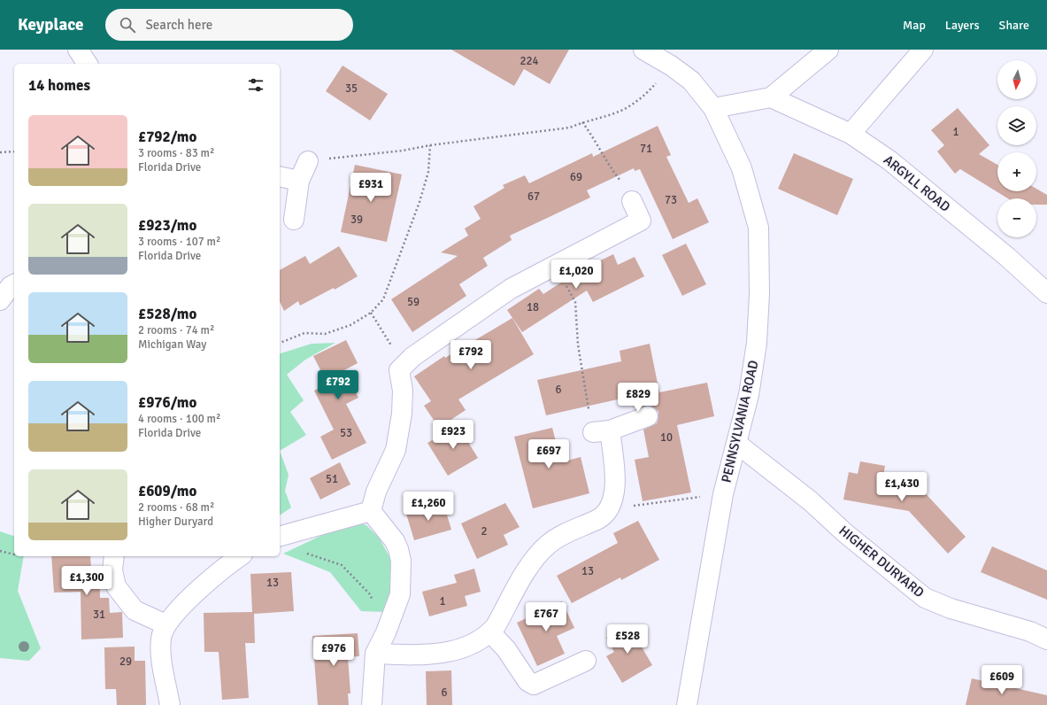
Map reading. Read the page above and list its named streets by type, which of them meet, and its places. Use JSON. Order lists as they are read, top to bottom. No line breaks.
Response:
{"streets":{"street":["ARGYLL ROAD","PENNSYLVANIA ROAD","HIGHER DURYARD"]},"crossings":[["PENNSYLVANIA ROAD","HIGHER DURYARD"]],"house_numbers":["224","35","1","71","69","67","73","39","59","18","6","53","10","51","2","13","13","1","31","29","6"],"north":"bottom","page":{"header":"Keyplace","search":"Search here","nav":["Map","Layers","Share"],"map_buttons":["+","−"],"heading":"14 homes","list":[{"name":"£792/mo","note":"3 rooms · 83 m² · Florida Drive"},{"name":"£923/mo","note":"3 rooms · 107 m² · Florida Drive"},{"name":"£528/mo","note":"2 rooms · 74 m² · Michigan Way"},{"name":"£976/mo","note":"4 rooms · 100 m² · Florida Drive"},{"name":"£609/mo","note":"2 rooms · 68 m² · Higher Duryard"}],"price":["£931","£1,020","£792","£792","£829","£923","£697","£1,430","£1,260","£1,300","£767","£528","£976","£609"]}}
